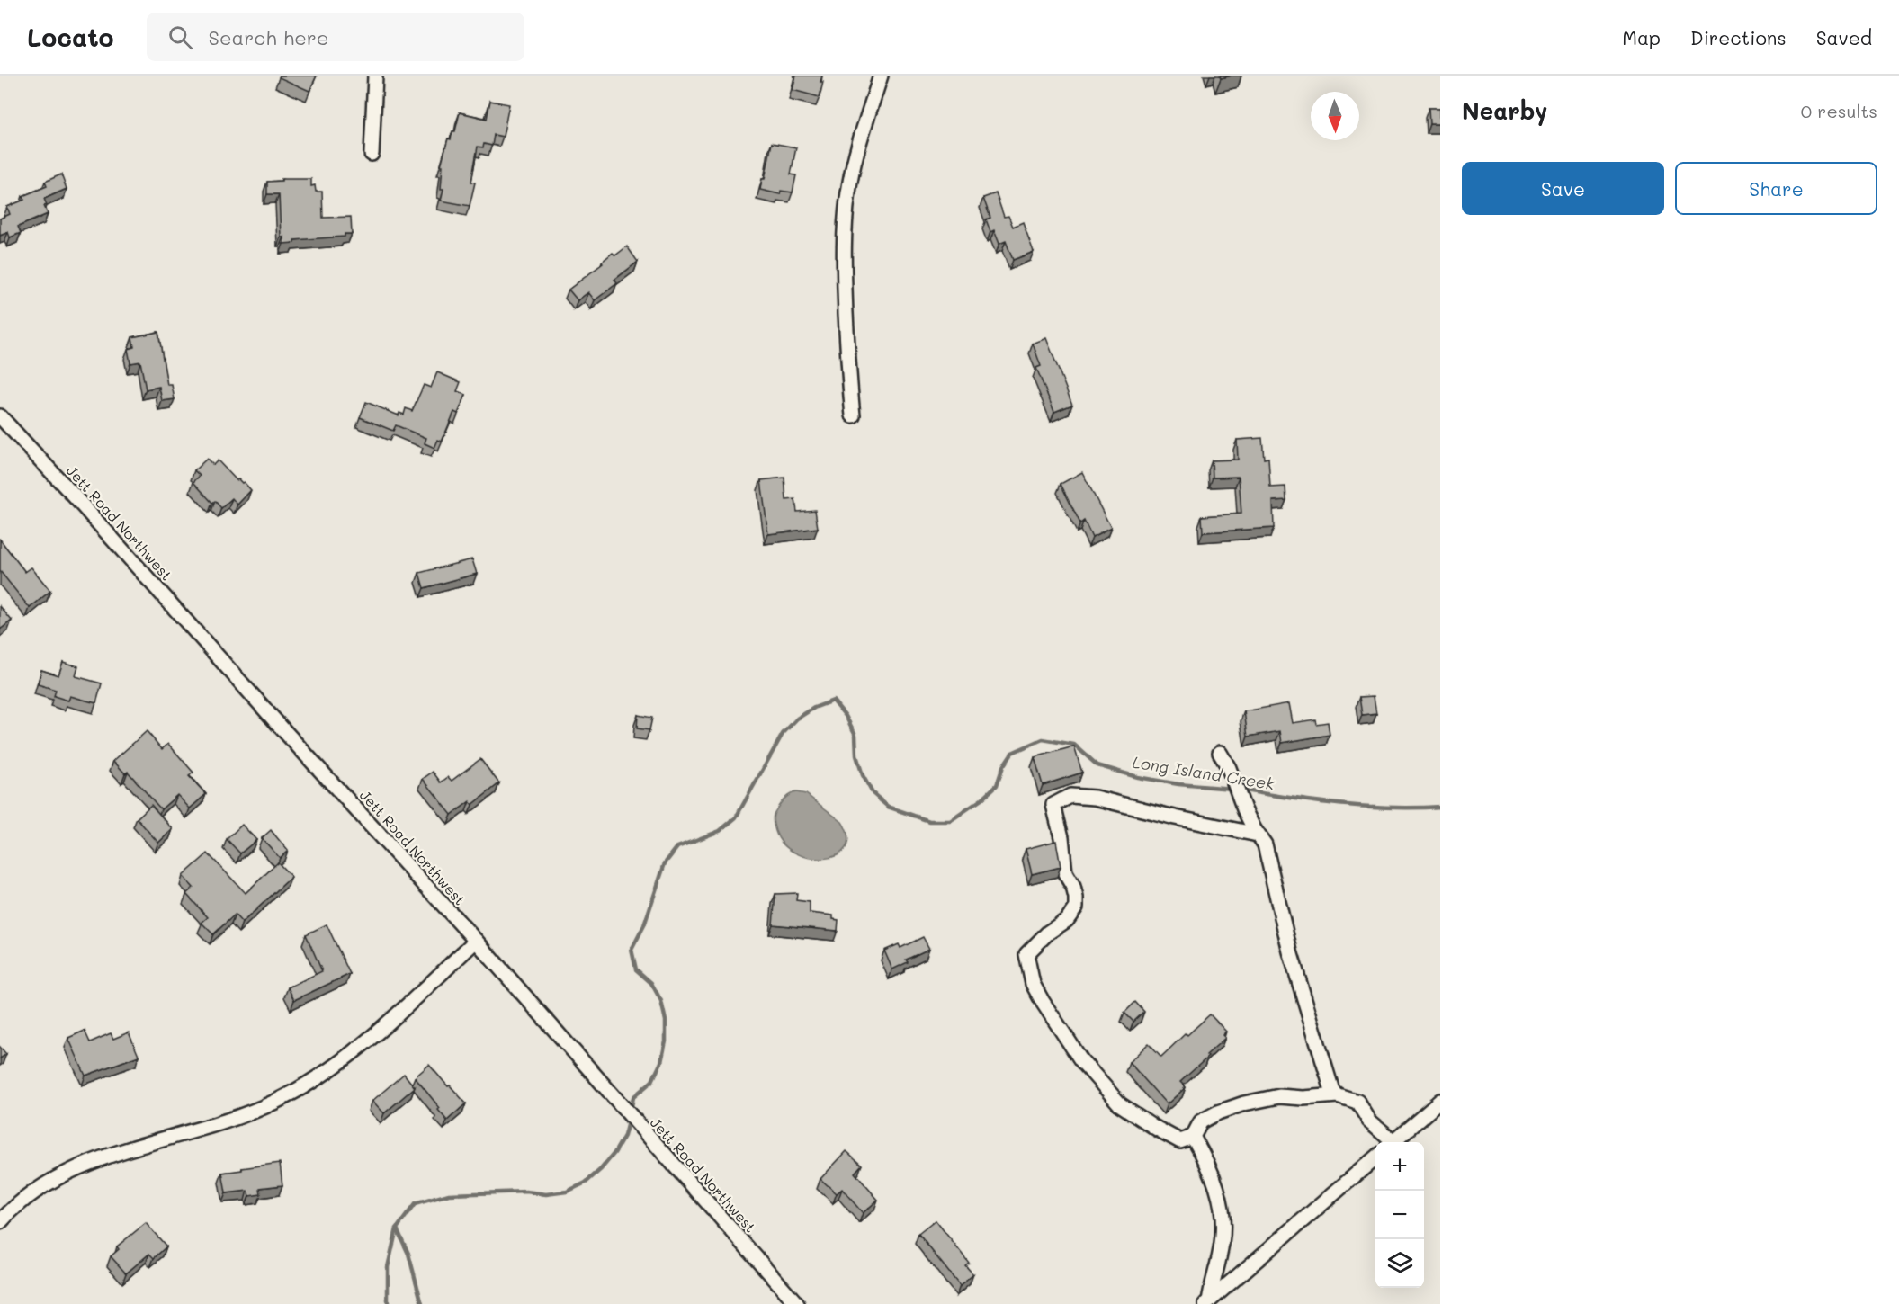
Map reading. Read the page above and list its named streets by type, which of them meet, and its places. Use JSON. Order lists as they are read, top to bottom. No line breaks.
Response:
{"streets":{"street":["Jett Road Northwest"]},"water":["Long Island Creek"],"north":"bottom","page":{"header":"Locato","search":"Search here","nav":["Map","Directions","Saved"],"heading":["Nearby","0 results"],"buttons":["Save","Share"],"map_buttons":["+","−"]}}
